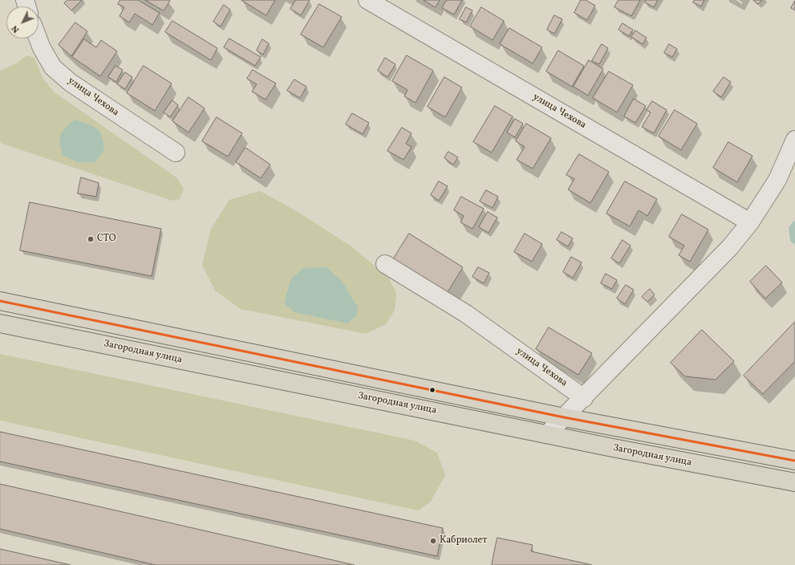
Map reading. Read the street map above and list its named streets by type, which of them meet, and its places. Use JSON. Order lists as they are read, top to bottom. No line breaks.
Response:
{"streets":{"highway":["Загородная улица"],"street":["улица Чехова"]},"places":["СТО","Кабриолет"],"north":"bottom left"}
